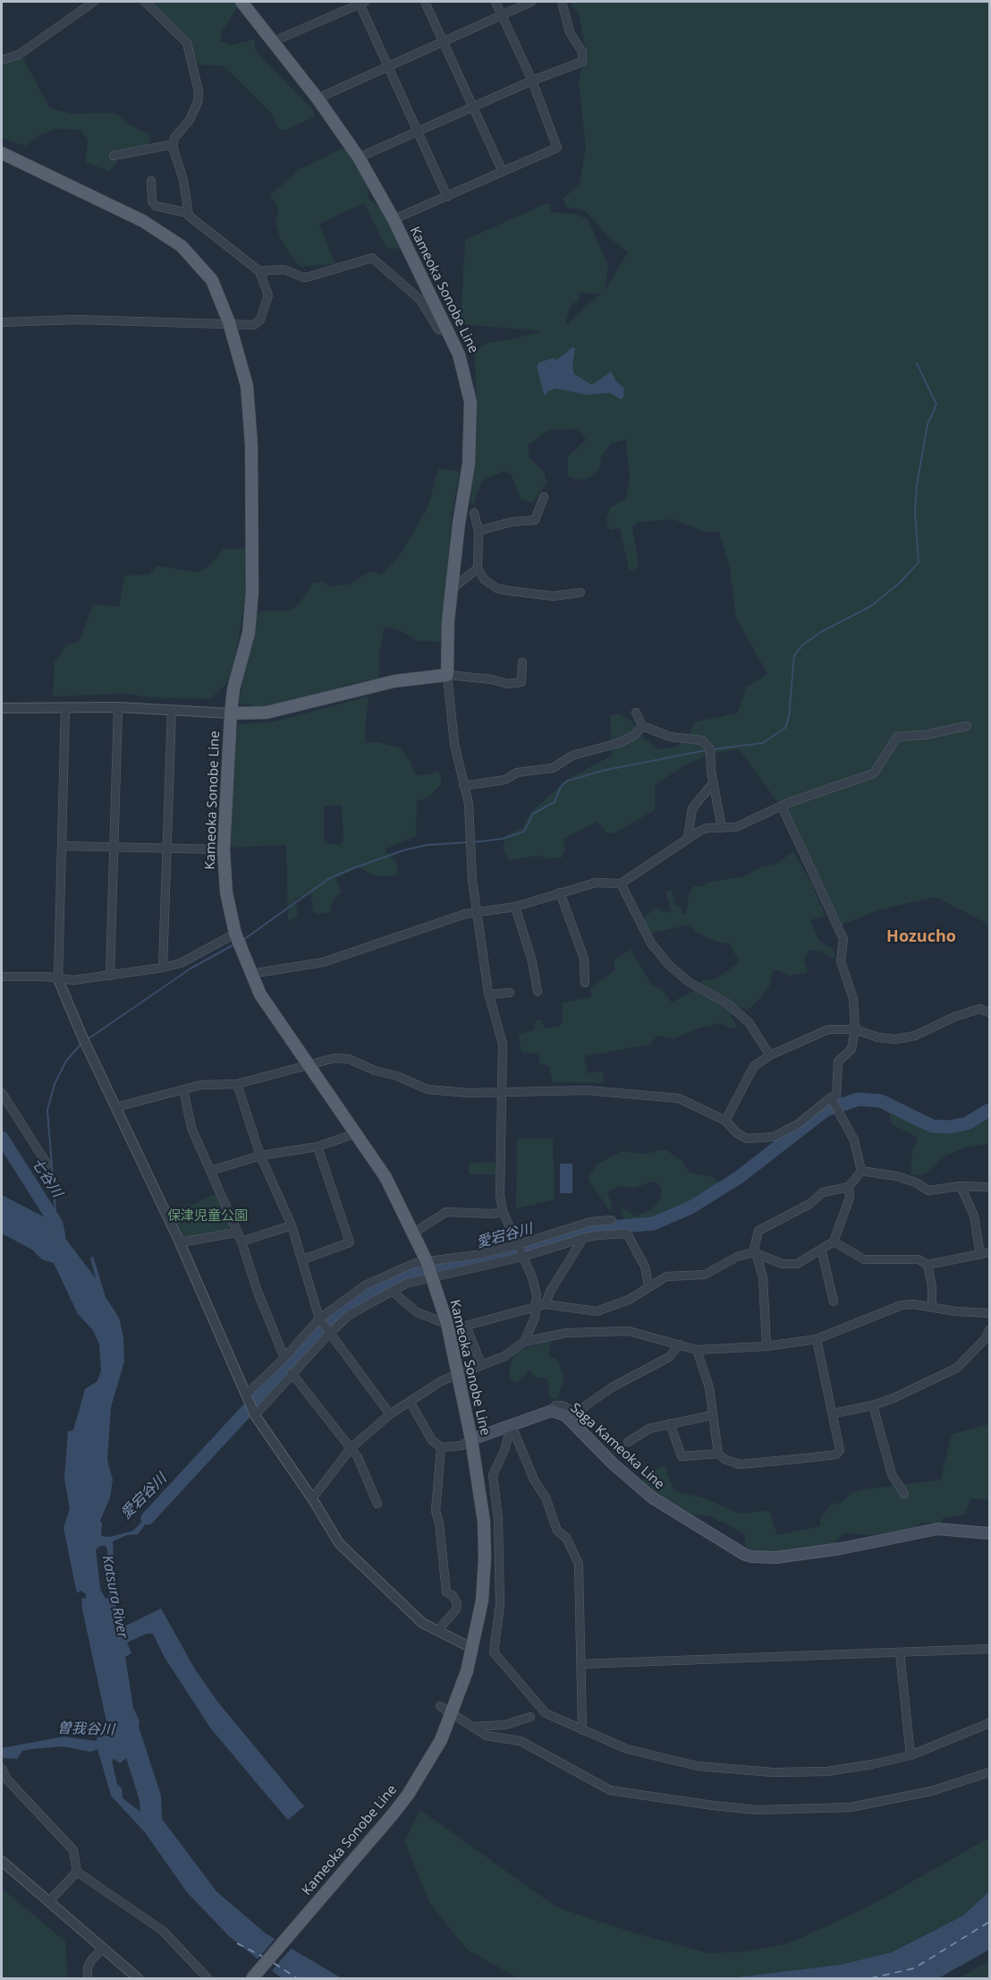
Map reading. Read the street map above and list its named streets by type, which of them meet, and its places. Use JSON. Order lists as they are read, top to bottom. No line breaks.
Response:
{"streets":{"main road":["Kameoka Sonobe Line","Saga Kameoka Line"]},"crossings":[["Kameoka Sonobe Line","Saga Kameoka Line"]],"districts":["Hozucho"],"water":["七谷川","愛宕谷川","Katsura River","曽我谷川"],"parks":["保津児童公園"]}
